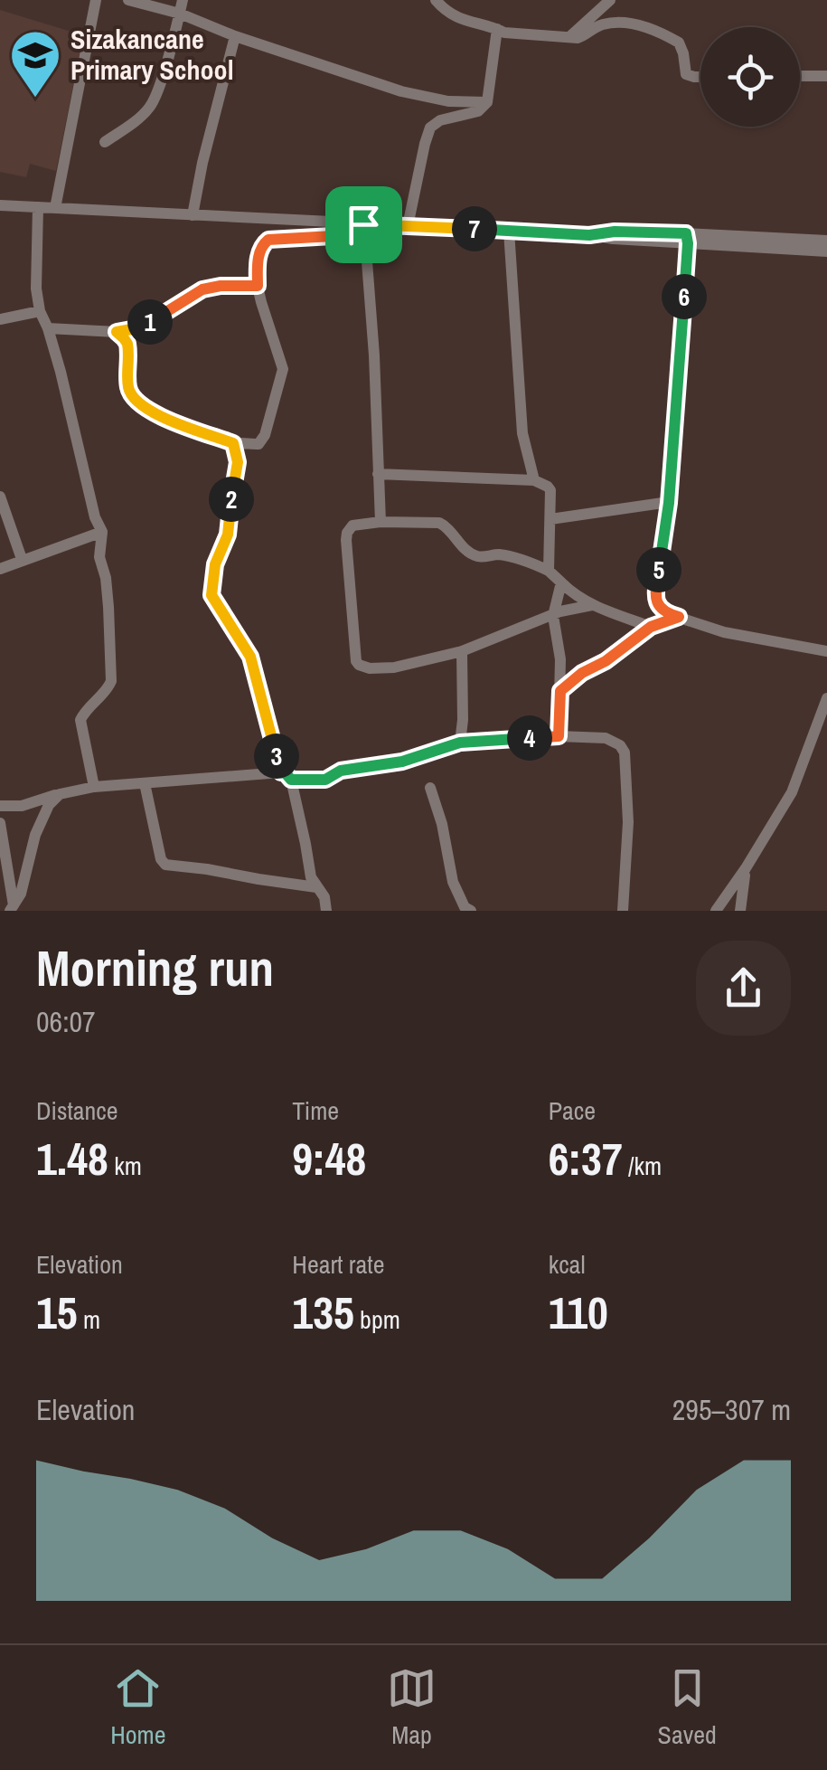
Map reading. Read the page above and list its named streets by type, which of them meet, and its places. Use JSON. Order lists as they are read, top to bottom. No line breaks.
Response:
{"places":{"school or university":["Sizakancane Primary School"]},"page":{"pins":["7","6","1","2","5","4","3"],"heading":["Morning run","06:07"],"stats":[["Distance","1.48 km"],["Time","9:48"],["Pace","6:37 /km"],["Elevation","15 m"],["Heart rate","135 bpm"],["kcal","110"]],"chart":["Elevation","295–307 m"],"tabs":["Home","Map","Saved"]}}
